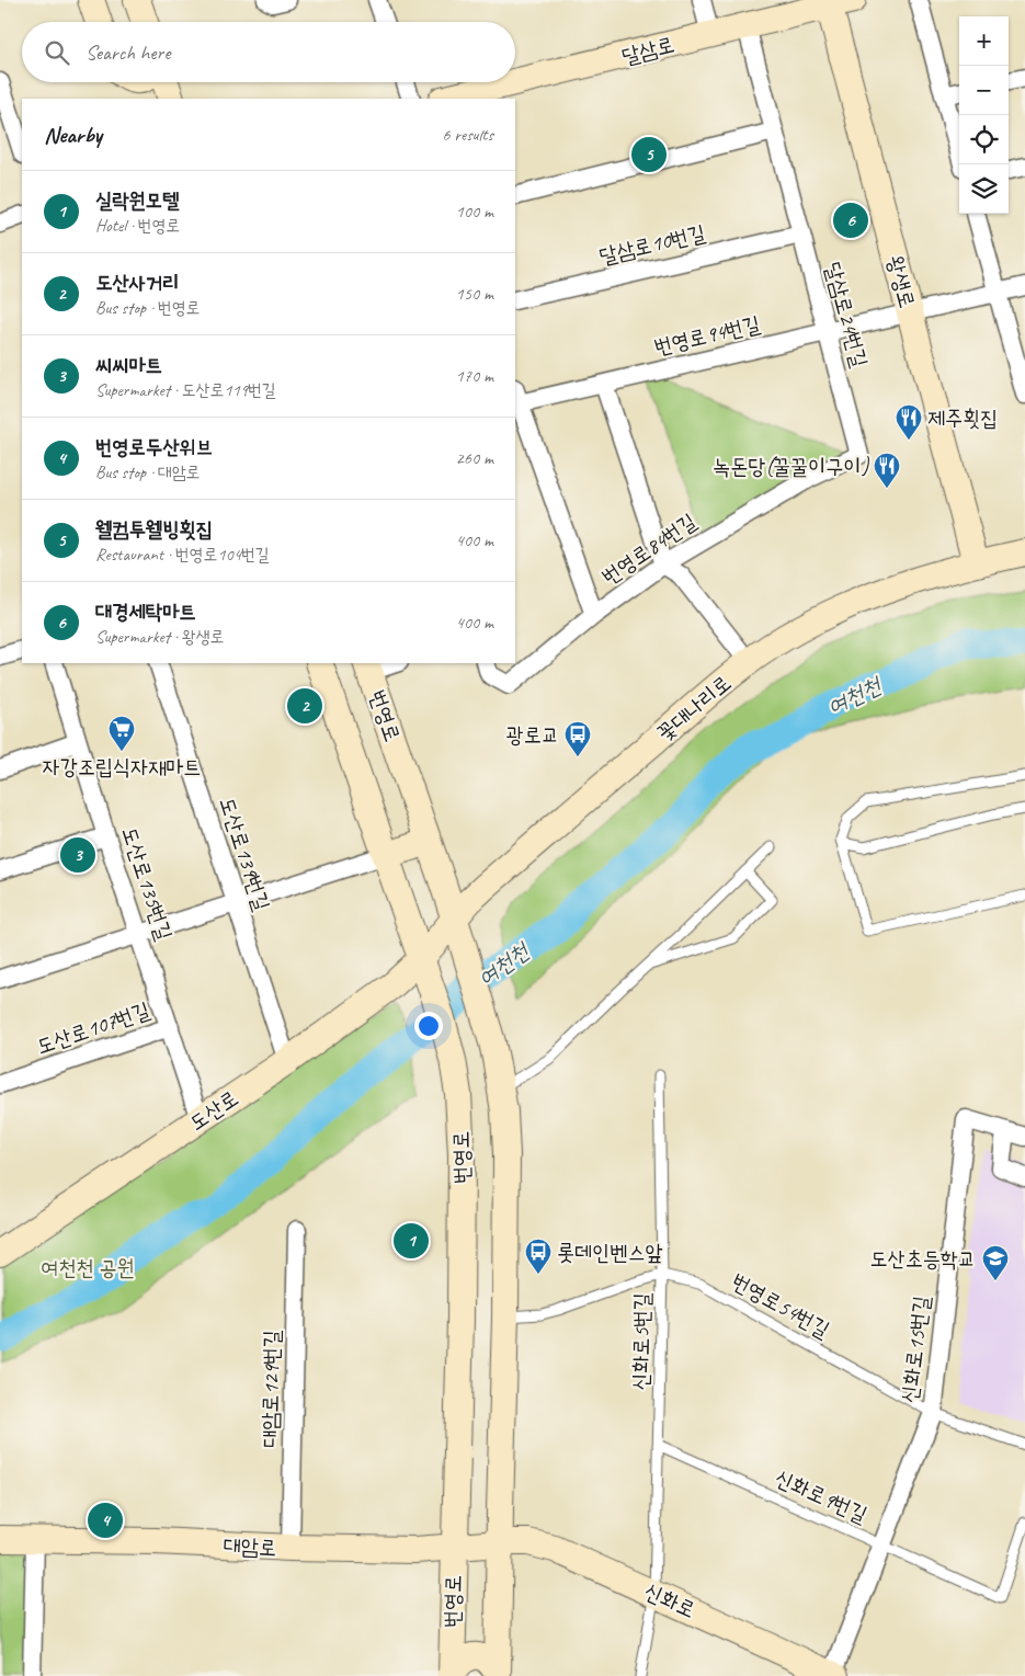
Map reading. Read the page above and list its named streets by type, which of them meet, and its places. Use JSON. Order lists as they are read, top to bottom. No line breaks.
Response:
{"streets":{"main road":["달삼로","왕생로","꽃대나리로","번영로","도산로","대암로","신화로"],"street":["달삼로10번길","달삼로24번길","번영로94번길","번영로84번길","도산로139번길","도산로135번길","도산로107번길","신화로15번길","대암로129번길"],"lane":["번영로54번길","신화로5번길","신화로9번길"]},"crossings":[["달삼로","왕생로"],["달삼로","달삼로24번길"],["달삼로10번길","달삼로24번길"],["왕생로","번영로94번길"],["왕생로","꽃대나리로"],["달삼로24번길","번영로94번길"],["달삼로24번길","번영로84번길"],["꽃대나리로","번영로"],["꽃대나리로","도산로"],["번영로","도산로"],["번영로","번영로54번길"],["번영로","대암로"],["번영로","신화로"],["도산로139번길","도산로"],["도산로135번길","도산로107번길"],["도산로135번길","도산로"],["번영로54번길","신화로5번길"],["번영로54번길","신화로15번길"],["신화로5번길","신화로9번길"],["신화로5번길","신화로"],["신화로15번길","신화로9번길"],["신화로15번길","신화로"],["대암로129번길","대암로"],["대암로","신화로"]],"water":["여천천"],"parks":["여천천 공원"],"places":{"restaurant":["제주횟집","녹돈당(꿀꿀이구이)"],"supermarket":["자강조립식자재마트"],"bus stop":["광로교","롯데인벤스앞"],"school or university":["도산초등학교"]},"page":{"map_buttons":["+","−"],"search":"Search here","heading":["Nearby","6 results"],"pins":["5","6","2","3","1","4"],"list":[{"mark":"1","name":"실락원모텔","note":"Hotel · 번영로","value":"100 m"},{"mark":"2","name":"도산사거리","note":"Bus stop · 번영로","value":"150 m"},{"mark":"3","name":"씨씨마트","note":"Supermarket · 도산로119번길","value":"170 m"},{"mark":"4","name":"번영로두산위브","note":"Bus stop · 대암로","value":"260 m"},{"mark":"5","name":"웰컴투웰빙횟집","note":"Restaurant · 번영로104번길","value":"400 m"},{"mark":"6","name":"대경세탁마트","note":"Supermarket · 왕생로","value":"400 m"}]}}
